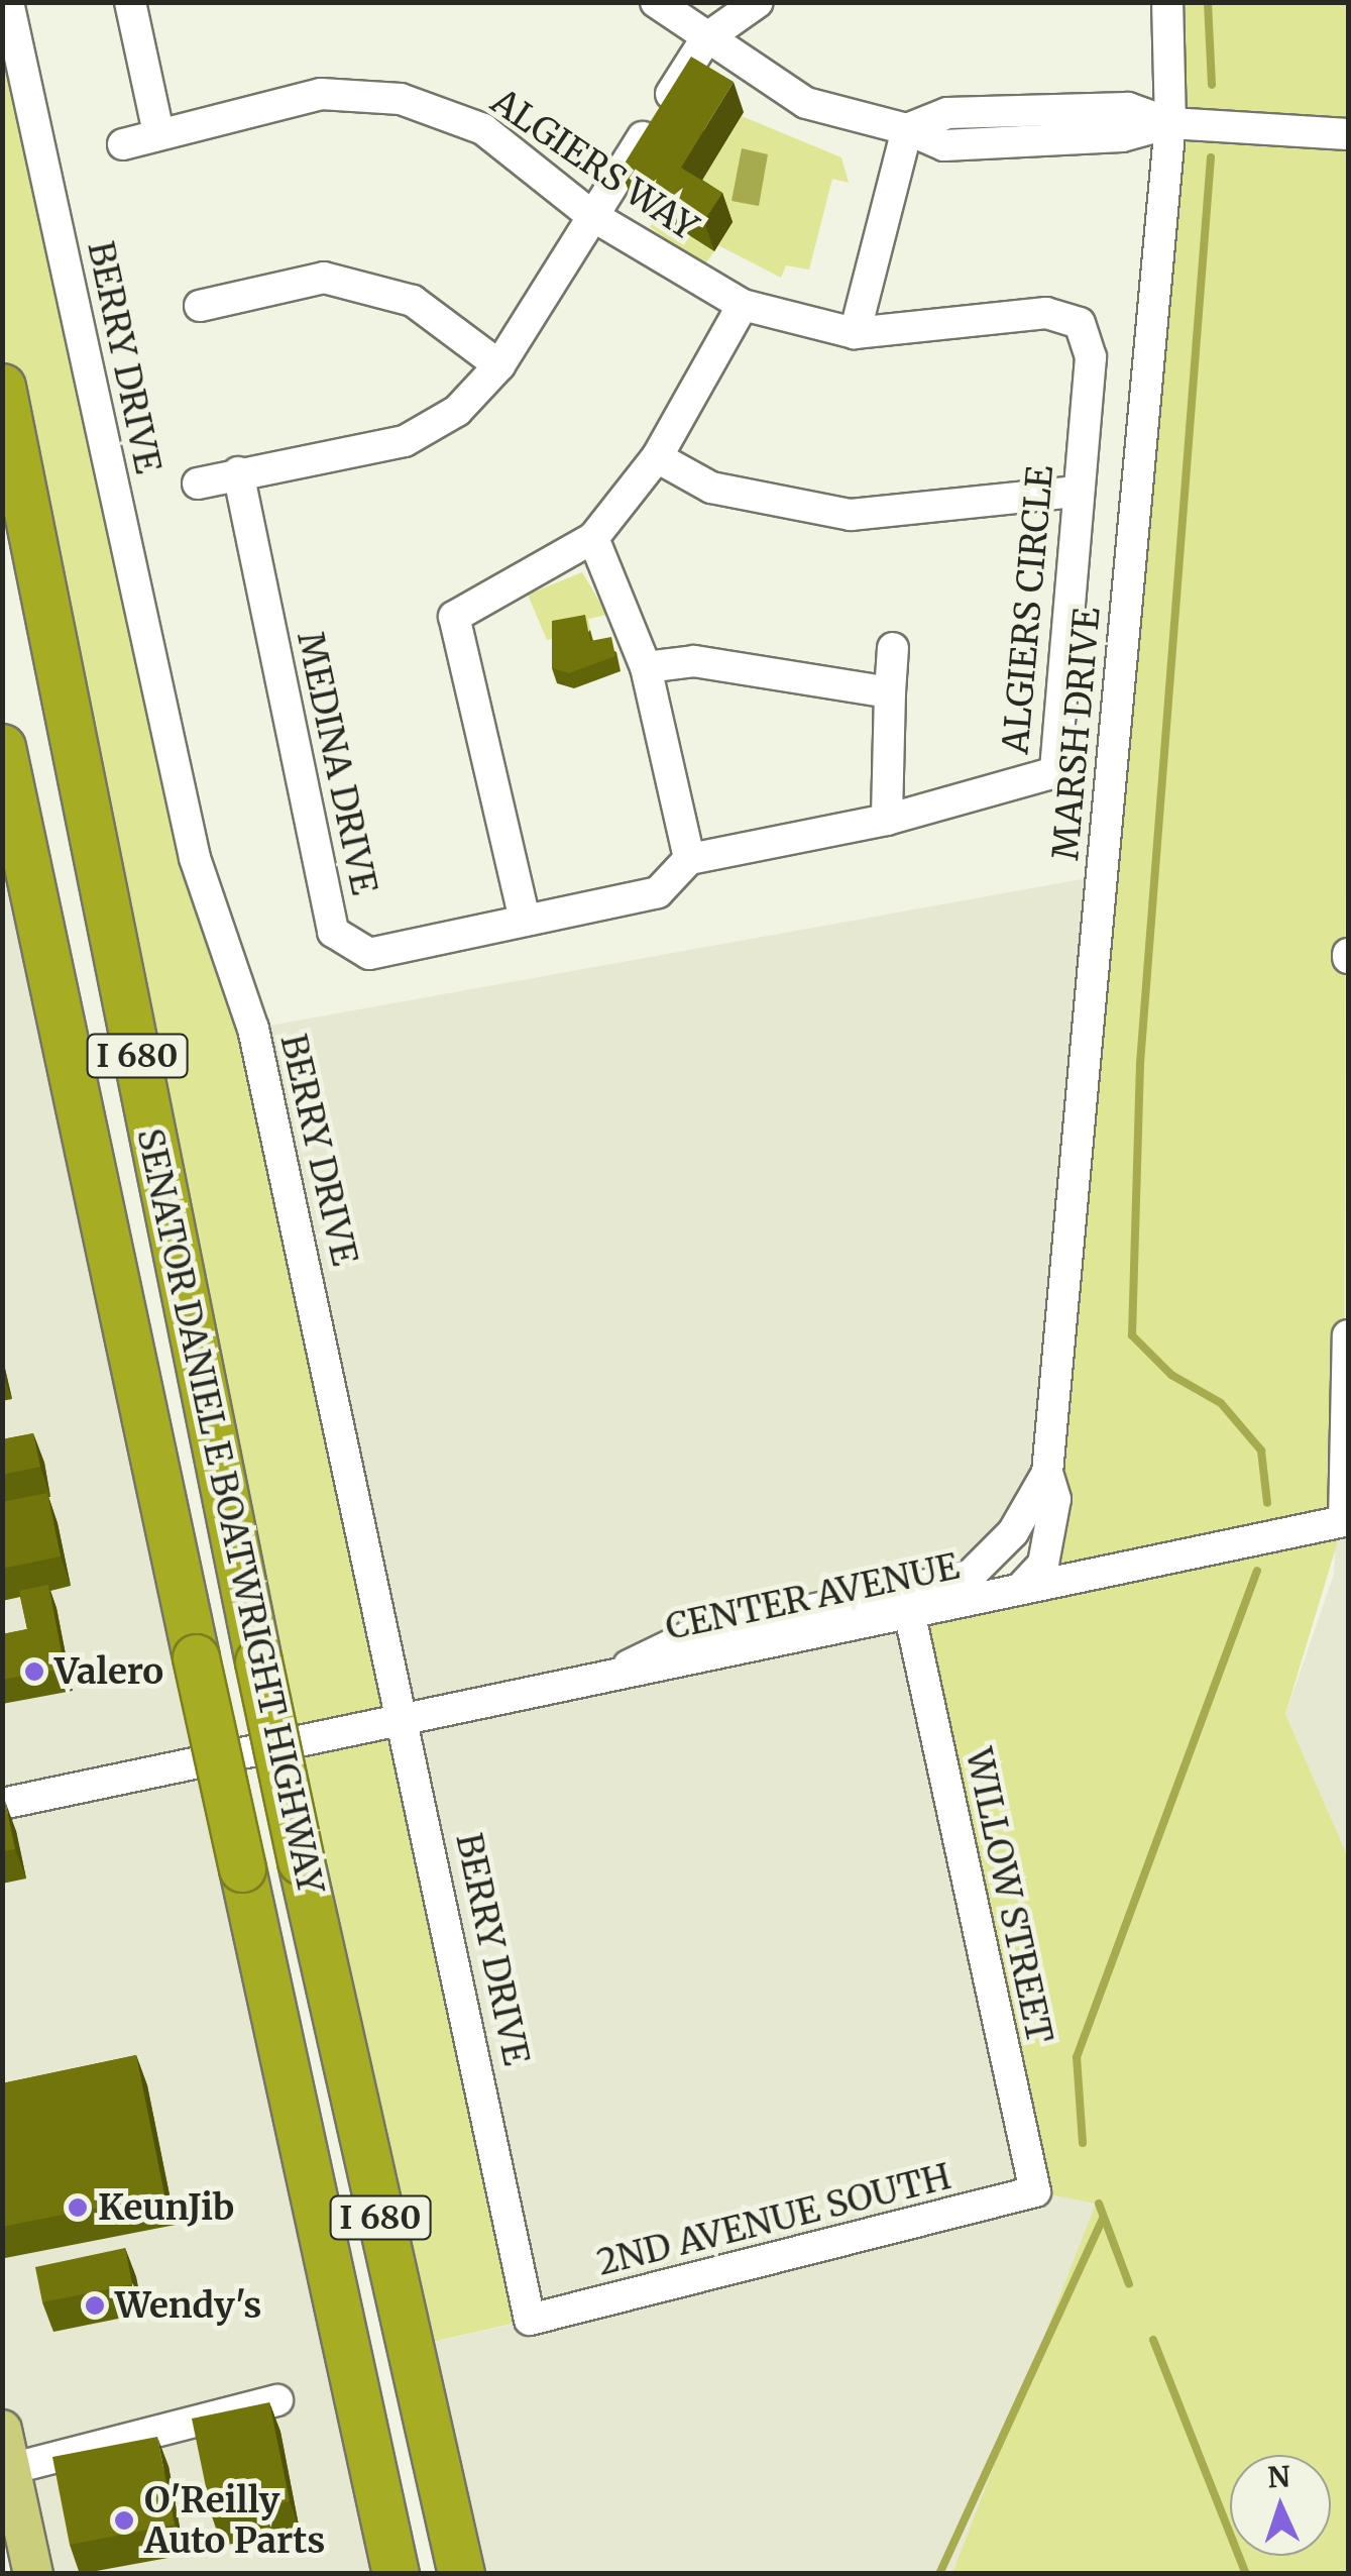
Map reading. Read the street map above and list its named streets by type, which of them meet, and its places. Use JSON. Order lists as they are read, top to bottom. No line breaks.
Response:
{"streets":{"highway":["I 680","SENATOR DANIEL E BOATWRIGHT HIGHWAY"],"street":["ALGIERS WAY","BERRY DRIVE","ALGIERS CIRCLE","MARSH DRIVE","MEDINA DRIVE","CENTER AVENUE","WILLOW STREET","2ND AVENUE SOUTH"]},"crossings":[["ALGIERS WAY","ALGIERS CIRCLE"],["BERRY DRIVE","CENTER AVENUE"],["BERRY DRIVE","2ND AVENUE SOUTH"],["ALGIERS CIRCLE","MEDINA DRIVE"],["MARSH DRIVE","CENTER AVENUE"],["CENTER AVENUE","WILLOW STREET"],["WILLOW STREET","2ND AVENUE SOUTH"]],"places":["Valero","KeunJib","Wendy's","O'Reilly Auto Parts"],"north":"top"}
